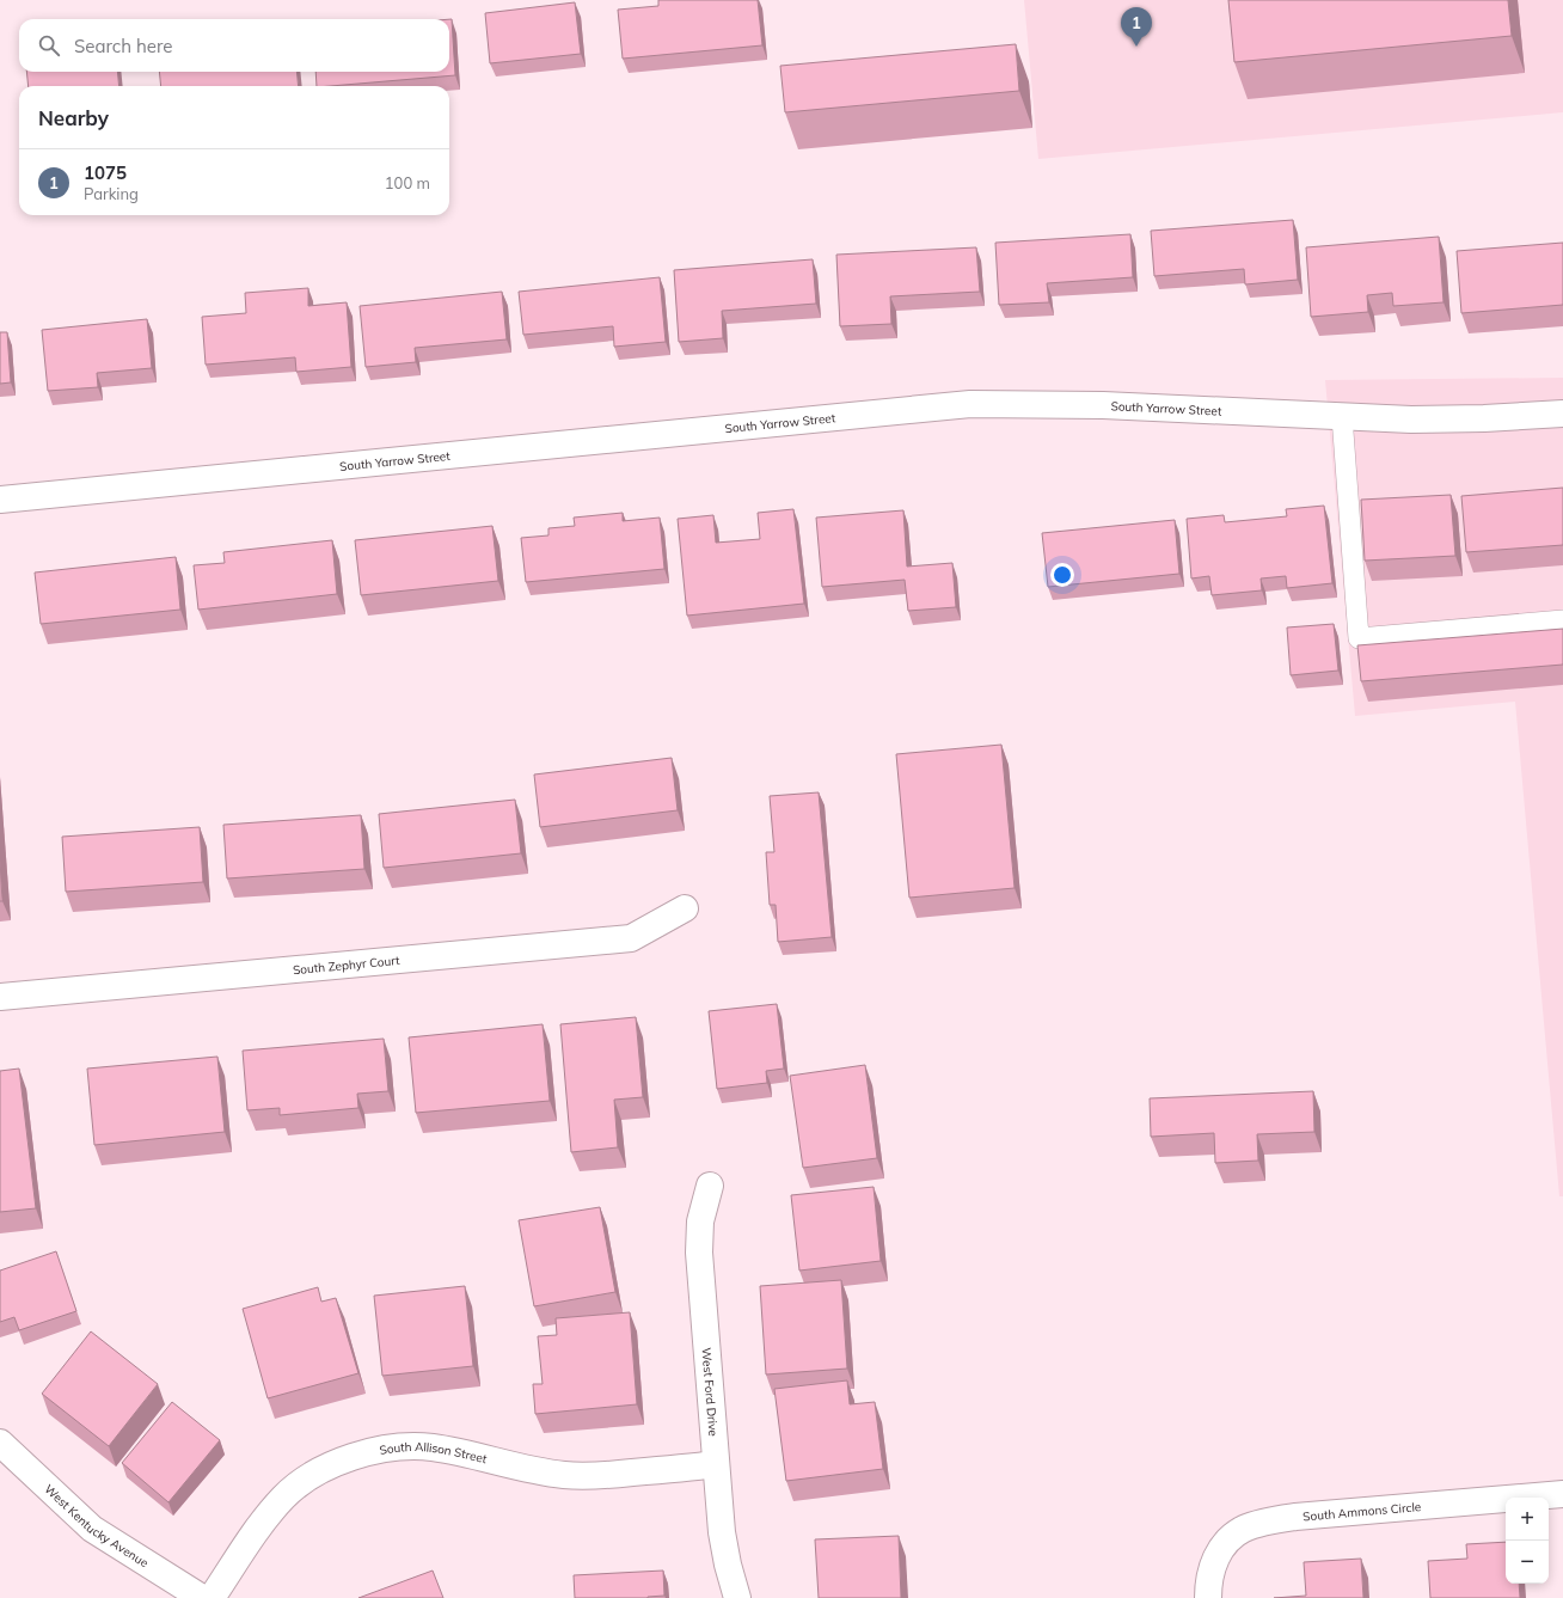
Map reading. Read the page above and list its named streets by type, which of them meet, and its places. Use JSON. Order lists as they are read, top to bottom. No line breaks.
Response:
{"streets":{"street":["South Yarrow Street","South Zephyr Court","West Ford Drive","South Allison Street","South Ammons Circle","West Kentucky Avenue"]},"crossings":[["West Ford Drive","South Allison Street"]],"page":{"pins":"1","search":"Search here","heading":"Nearby","list":[{"mark":"1","name":"1075","note":"Parking","value":"100 m"}],"map_buttons":["+","−"]}}
